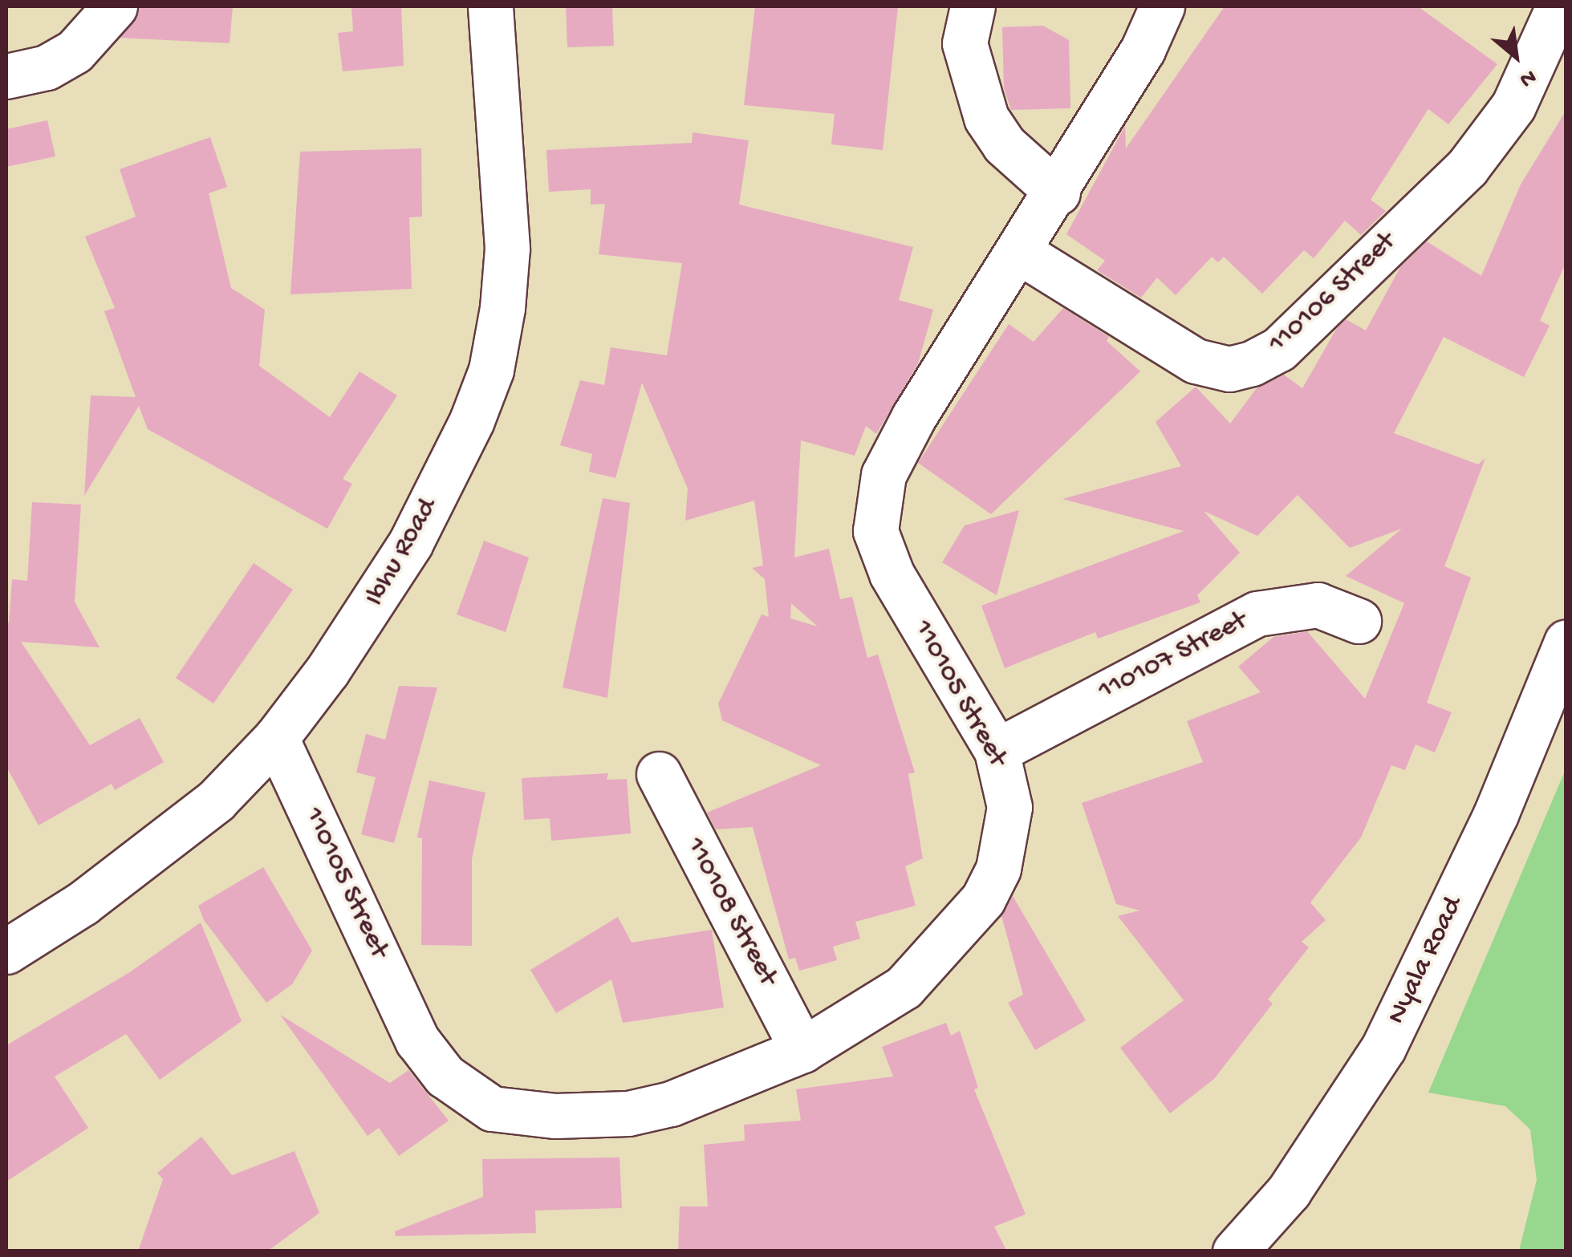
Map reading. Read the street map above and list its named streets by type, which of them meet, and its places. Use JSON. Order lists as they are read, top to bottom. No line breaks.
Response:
{"streets":{"street":["110106 Street","Ibhu Road","110107 Street","110105 Street","110108 Street","Nyala Road"]},"crossings":[["110106 Street","110105 Street"],["Ibhu Road","110105 Street"],["110107 Street","110105 Street"],["110105 Street","110108 Street"]],"north":"bottom right"}
